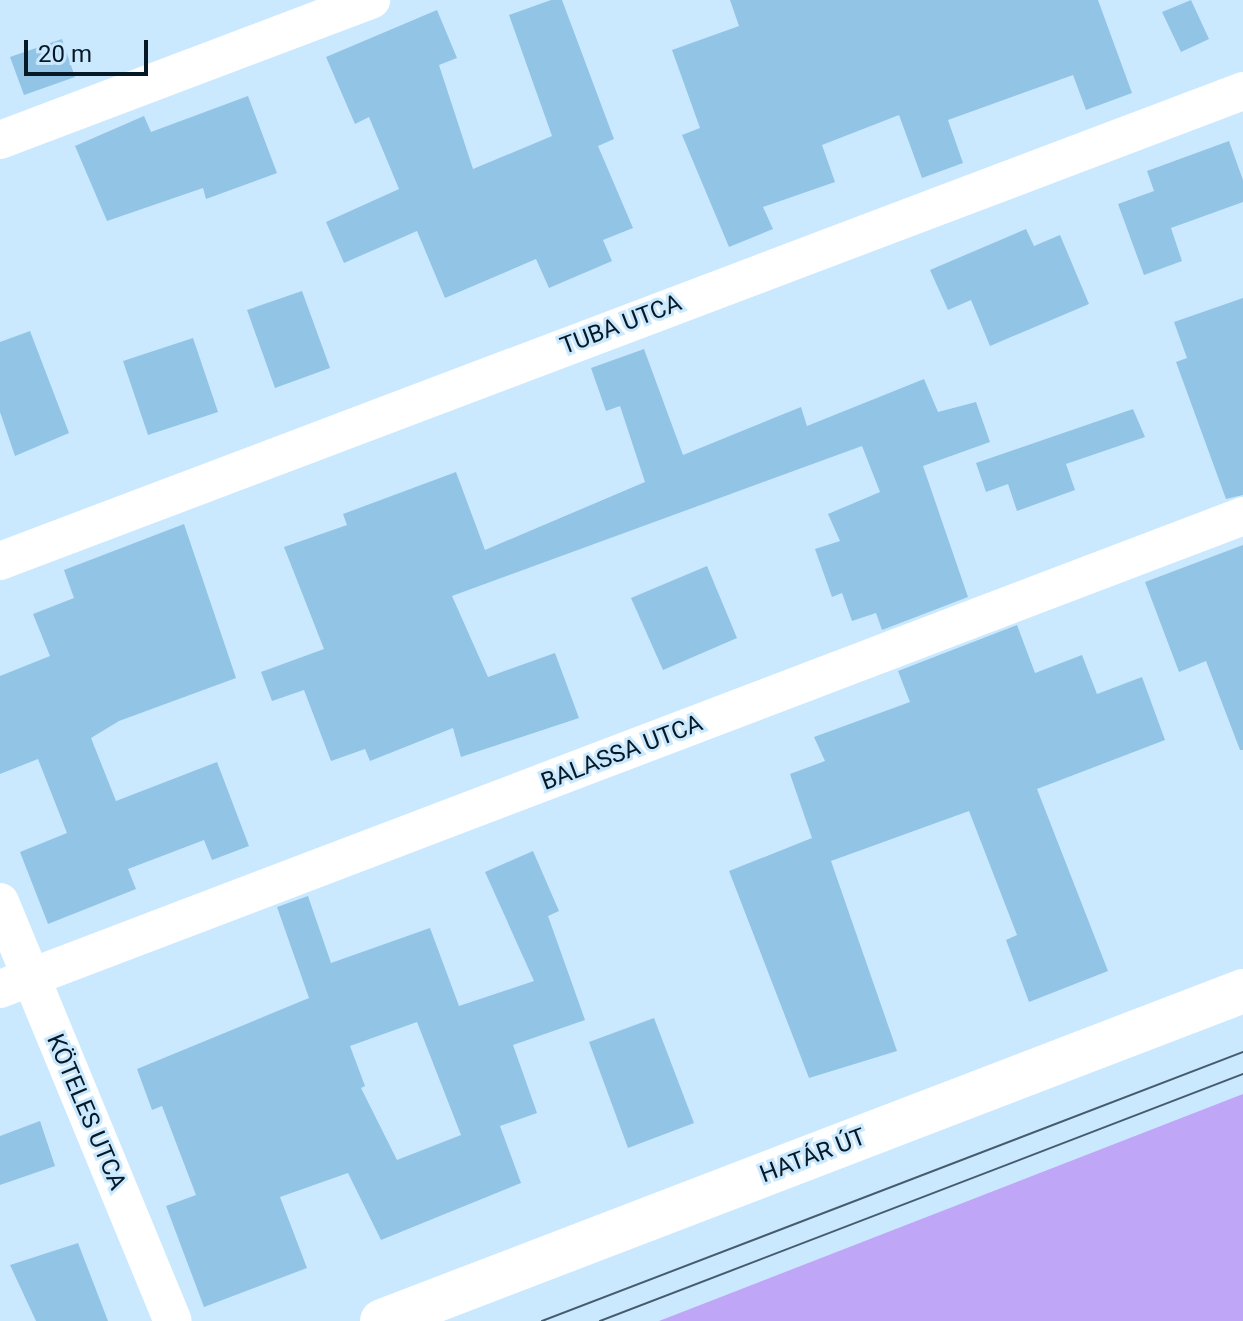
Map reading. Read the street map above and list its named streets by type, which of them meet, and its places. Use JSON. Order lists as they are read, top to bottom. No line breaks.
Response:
{"streets":{"main road":["HATÁR ÚT"],"street":["TUBA UTCA","BALASSA UTCA","KÖTELES UTCA"]},"crossings":[["BALASSA UTCA","KÖTELES UTCA"]],"scale_bar":"20 m"}
